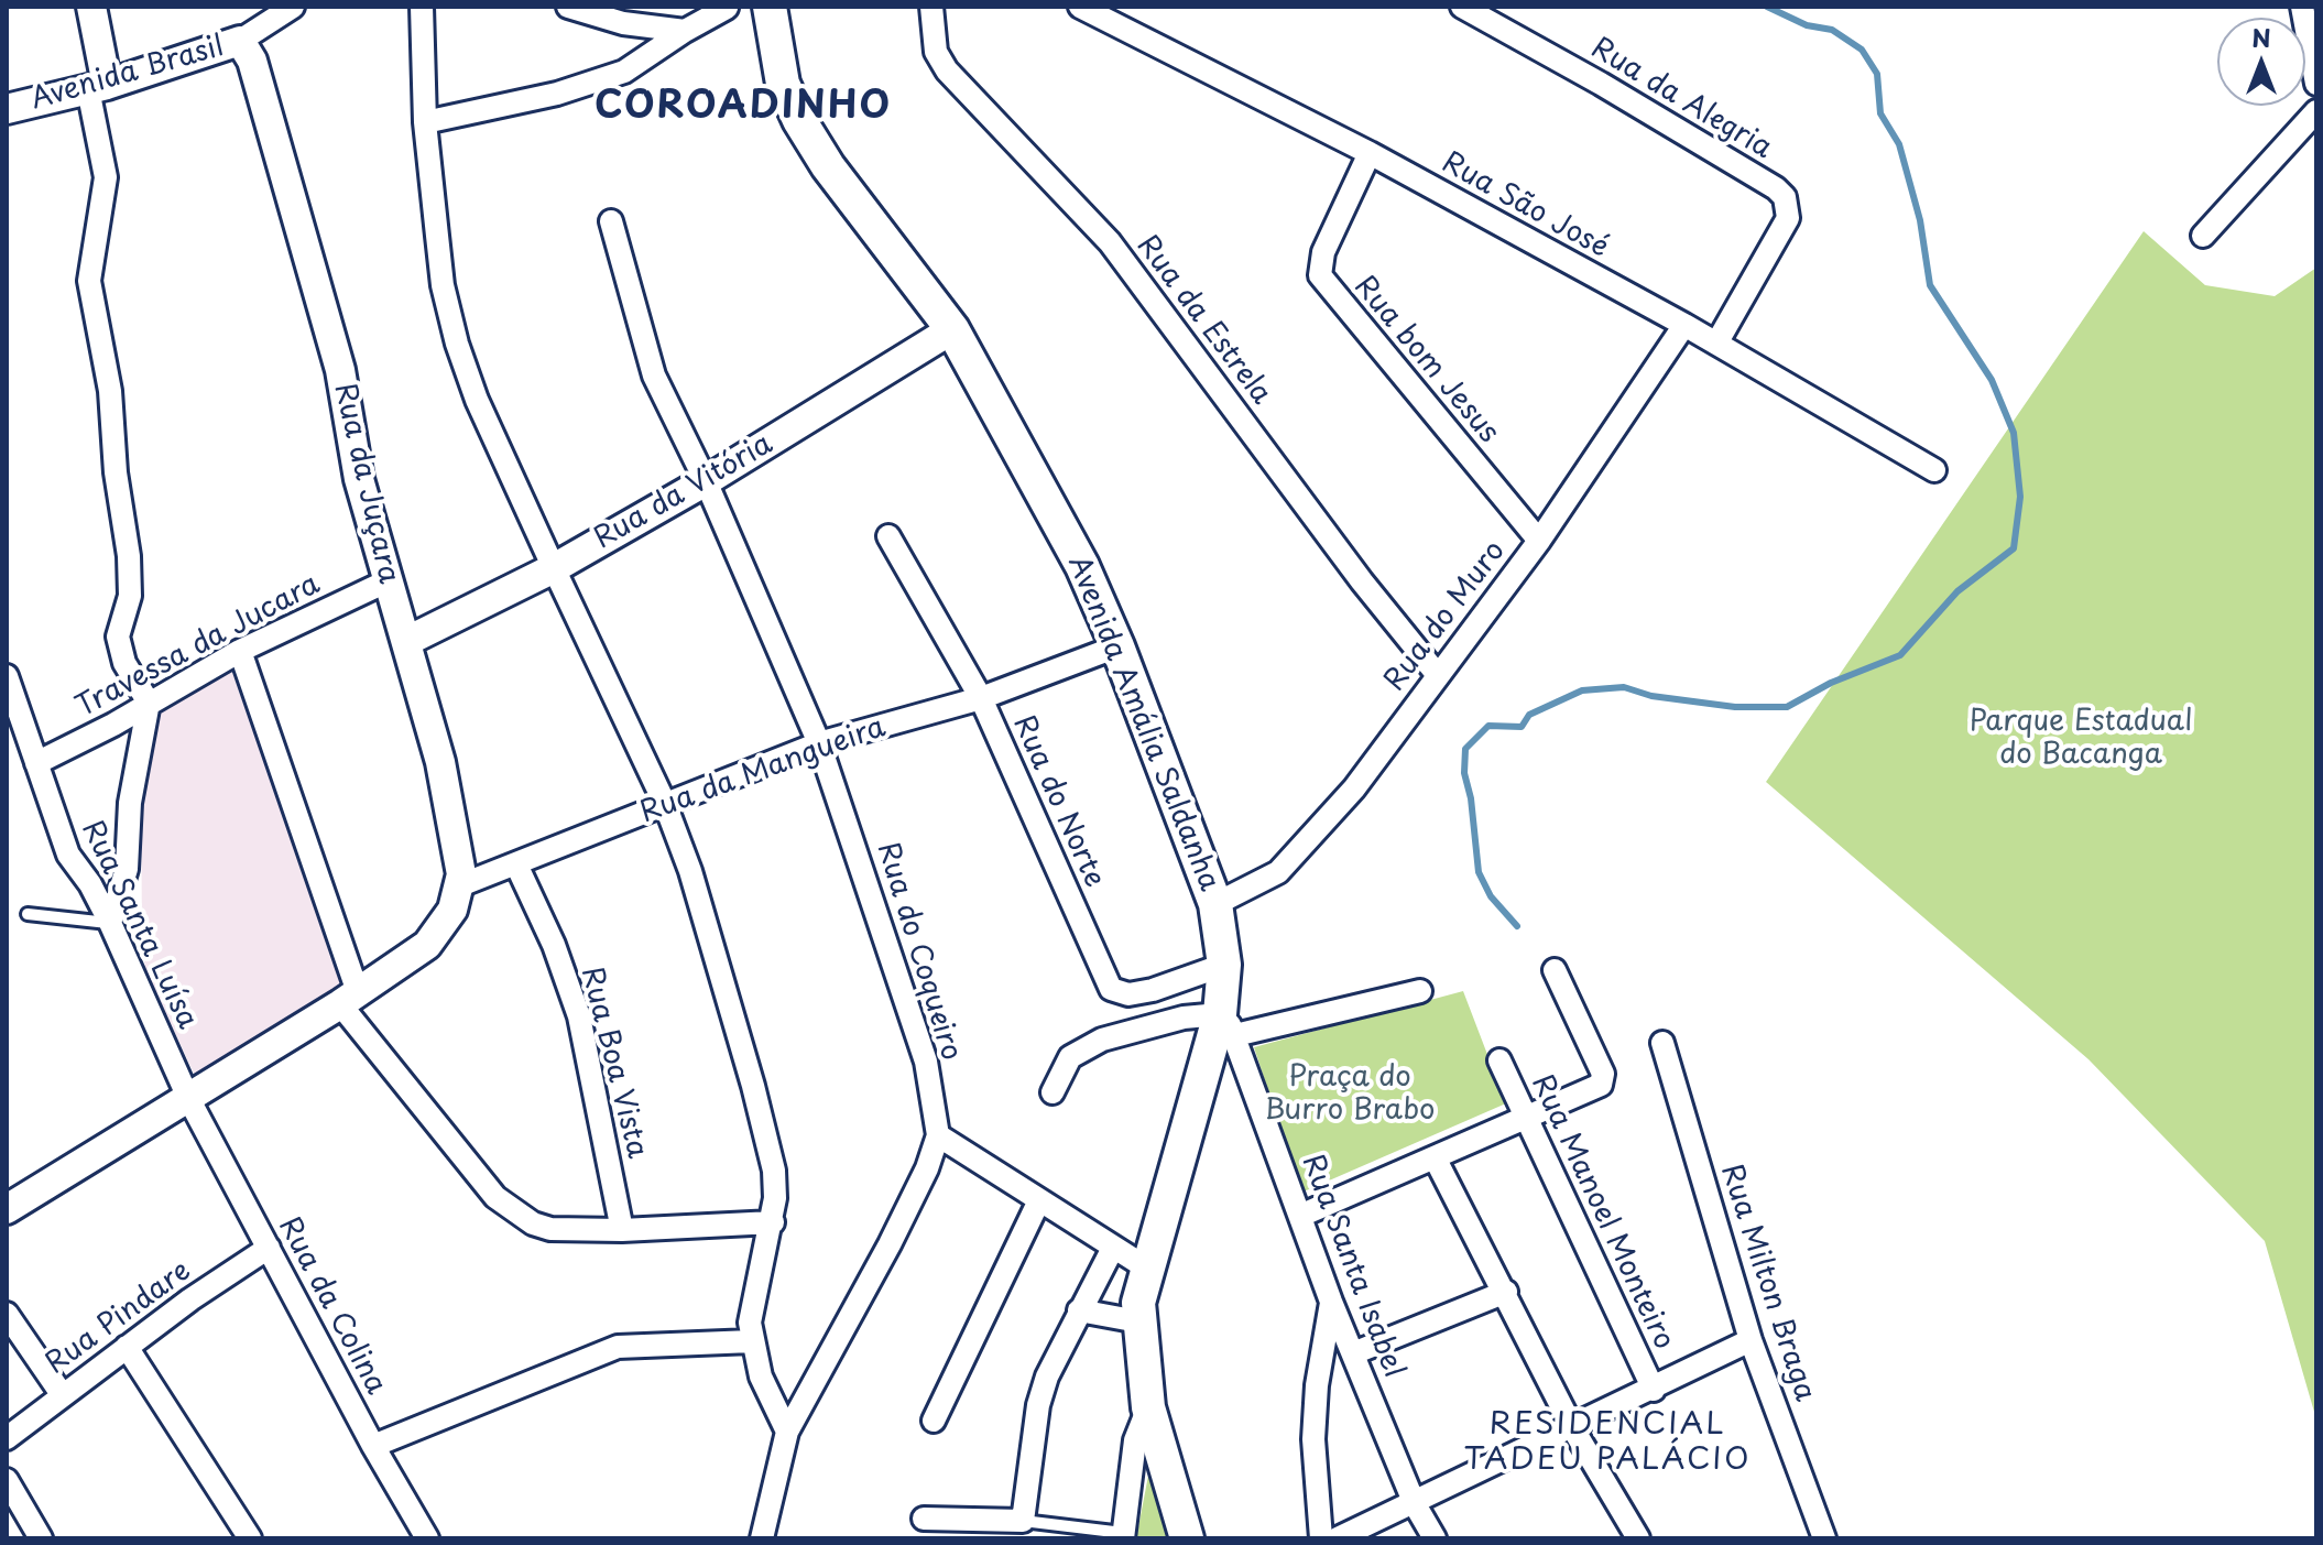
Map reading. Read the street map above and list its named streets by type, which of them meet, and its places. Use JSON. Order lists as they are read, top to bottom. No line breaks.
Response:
{"streets":{"main road":["Avenida Amália Saldanha"],"street":["Avenida Brasil","Rua da Alegria","Rua São José","Rua da Estrela","Rua bom Jesus","Rua da Juçara","Rua da Vitória","Rua do Muro","Travessa da Jucara","Rua da Mangueira","Rua do Norte","Rua Santa Luísa","Rua do Coqueiro","Rua Boa Vista","Rua Manoel Monteiro","Rua Santa Isabel","Rua Milton Braga","Rua da Colina","Rua Pindare"]},"crossings":[["Avenida Brasil","Rua da Juçara"],["Rua da Alegria","Rua São José"],["Rua São José","Rua bom Jesus"],["Rua São José","Rua do Muro"],["Rua da Estrela","Rua do Muro"],["Rua bom Jesus","Rua do Muro"],["Rua da Juçara","Rua da Vitória"],["Rua da Juçara","Travessa da Jucara"],["Rua da Juçara","Rua da Mangueira"],["Rua da Vitória","Avenida Amália Saldanha"],["Rua da Vitória","Rua do Coqueiro"],["Rua do Muro","Avenida Amália Saldanha"],["Travessa da Jucara","Rua Santa Luísa"],["Avenida Amália Saldanha","Rua da Mangueira"],["Avenida Amália Saldanha","Rua do Norte"],["Avenida Amália Saldanha","Rua Santa Isabel"],["Rua da Mangueira","Rua do Norte"],["Rua da Mangueira","Rua do Coqueiro"],["Rua da Mangueira","Rua Boa Vista"],["Rua Santa Luísa","Rua da Colina"],["Rua da Colina","Rua Pindare"]],"districts":["COROADINHO","RESIDENCIAL TADEU PALÁCIO"],"parks":["Parque Estadual do Bacanga","Praça do Burro Brabo"],"north":"top"}
